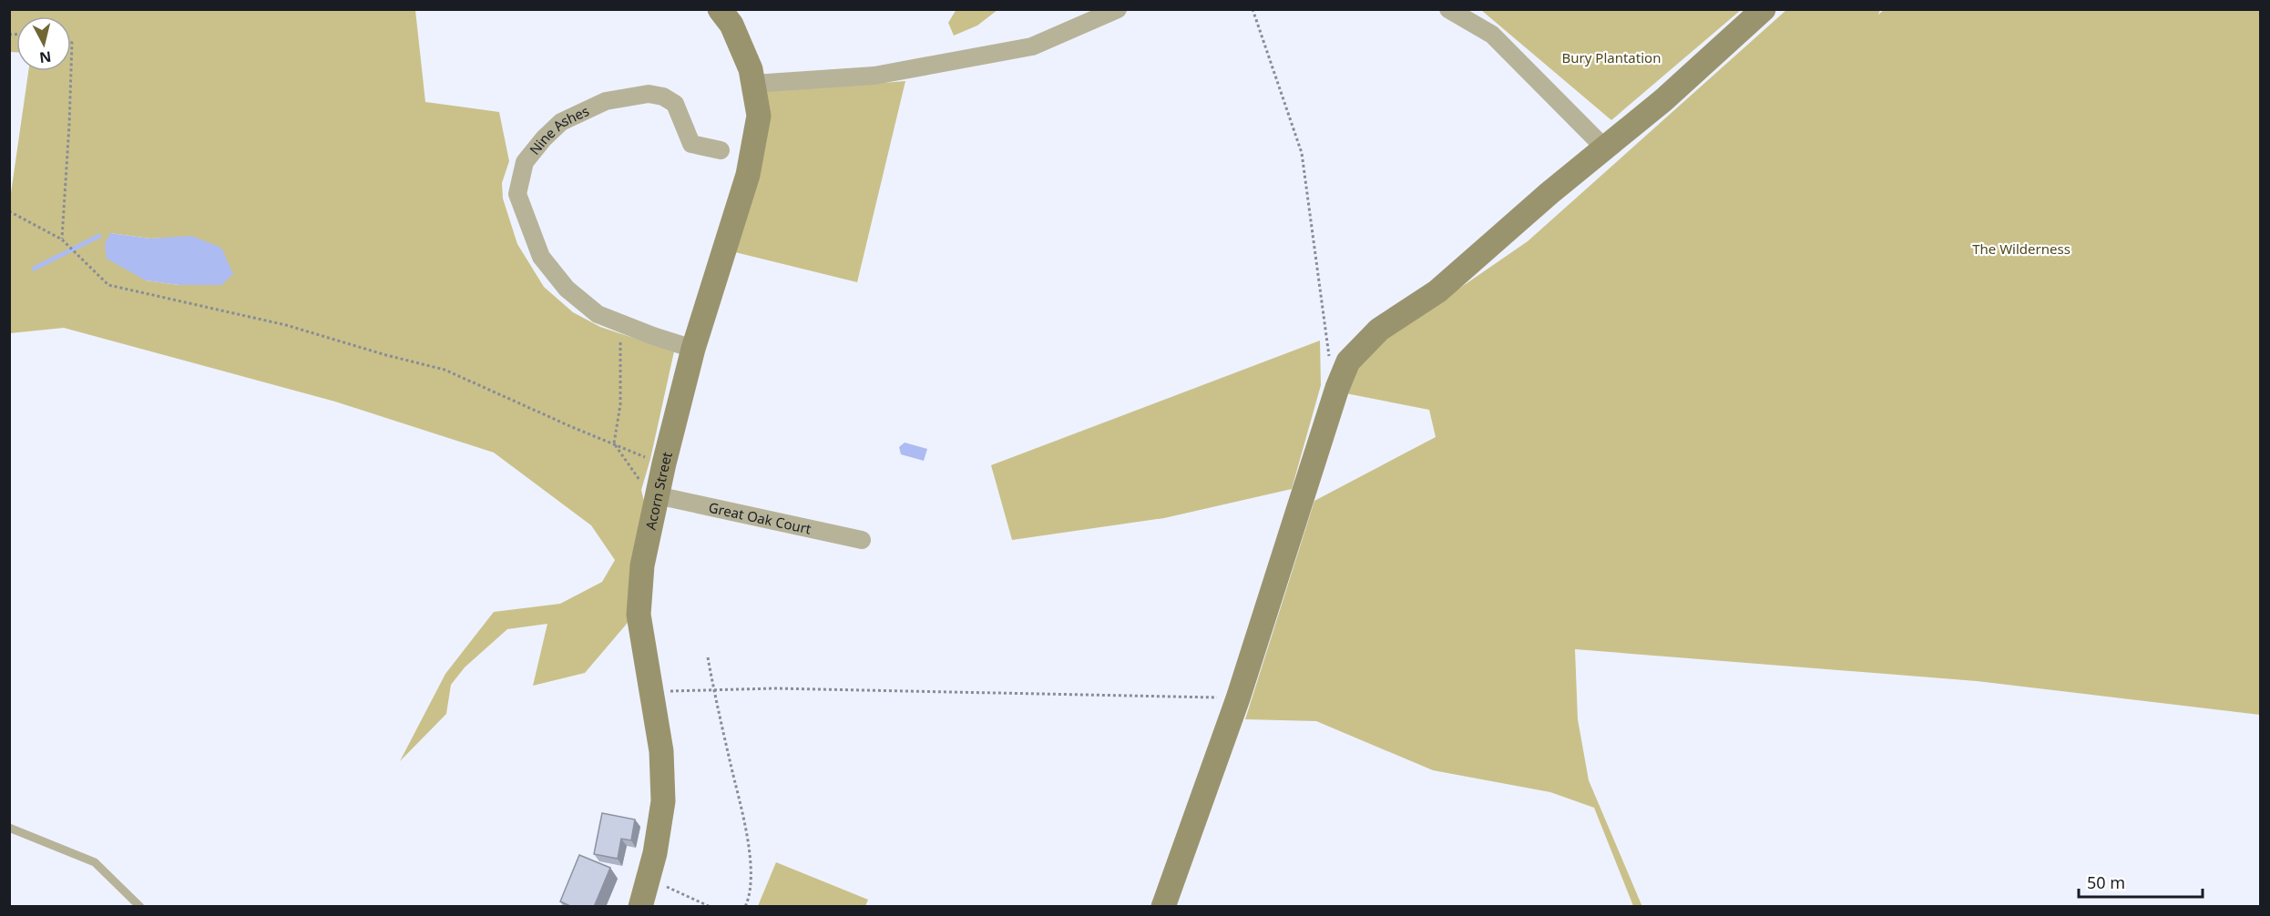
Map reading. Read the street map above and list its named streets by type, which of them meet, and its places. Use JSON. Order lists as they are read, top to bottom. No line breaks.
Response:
{"streets":{"main road":["Acorn Street"],"street":["Nine Ashes","Great Oak Court"]},"crossings":[["Nine Ashes","Acorn Street"],["Acorn Street","Great Oak Court"]],"parks":["Bury Plantation","The Wilderness"],"scale_bar":"50 m","north":"bottom"}
